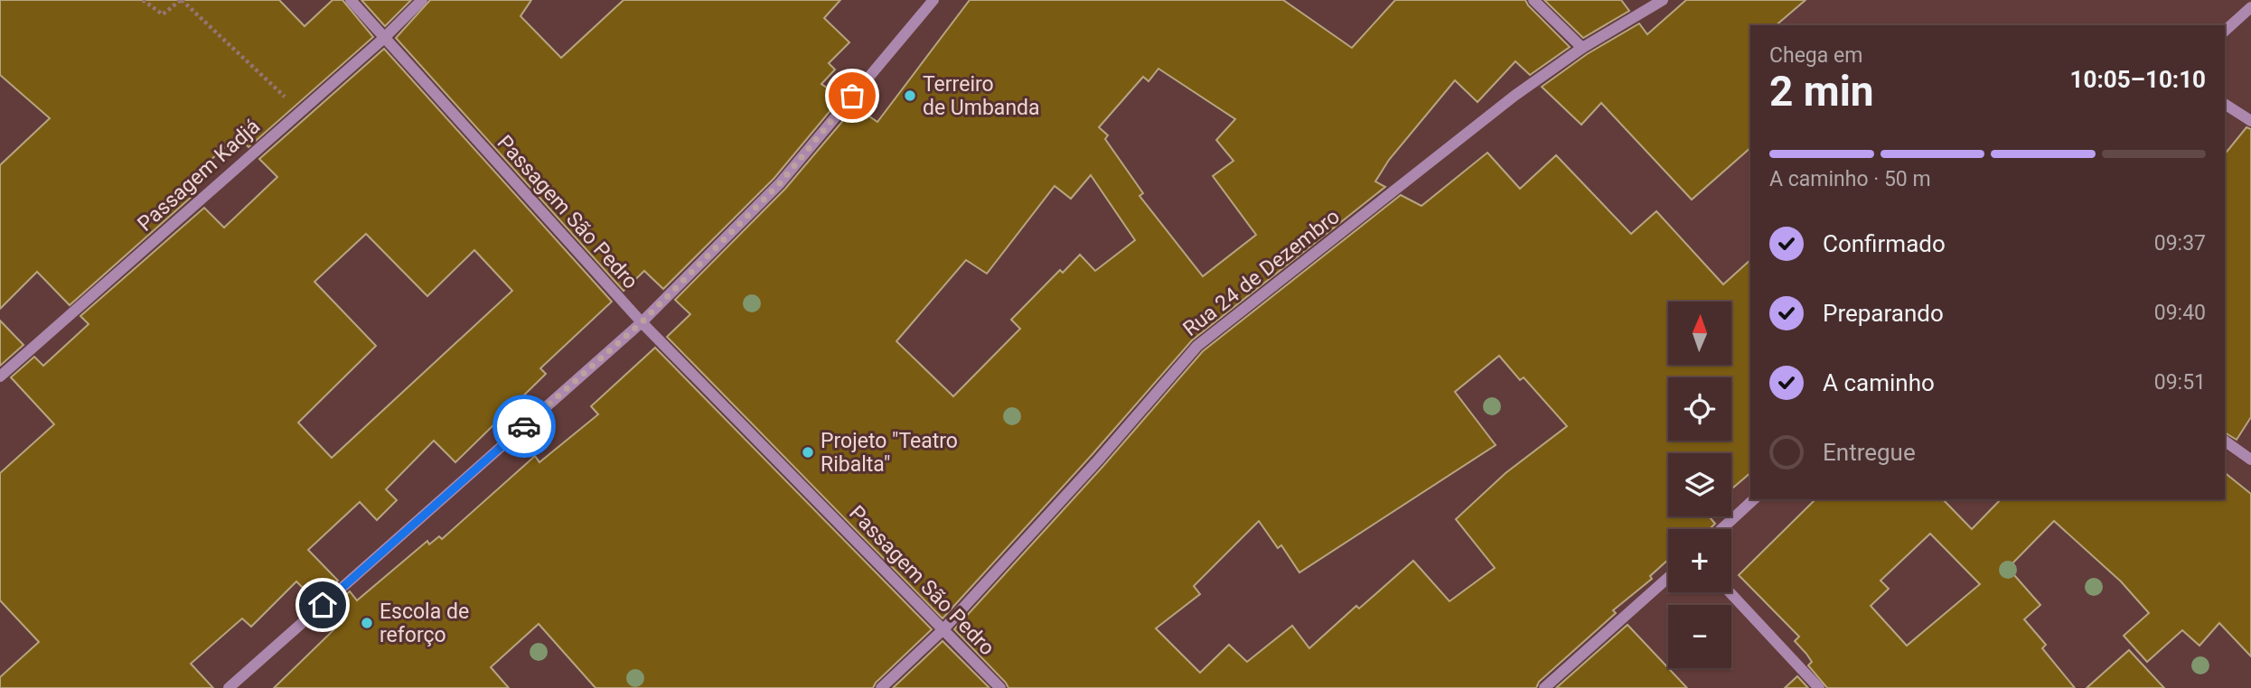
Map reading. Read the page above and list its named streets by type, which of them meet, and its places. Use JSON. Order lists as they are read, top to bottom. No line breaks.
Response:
{"streets":{"street":["Passagem Kadjá","Passagem São Pedro","Rua 24 de Dezembro"]},"crossings":[["Passagem Kadjá","Passagem São Pedro"],["Passagem São Pedro","Rua 24 de Dezembro"]],"places":["Terreiro de Umbanda","Projeto \"Teatro Ribalta\"","Escola de reforço"],"north":"top","page":{"heading":["2 min","Chega em","10:05–10:10"],"bar":"A caminho · 50 m","list":[["Confirmado","09:37"],["Preparando","09:40"],["A caminho","09:51"],"Entregue"],"map_buttons":["+","−"]}}
